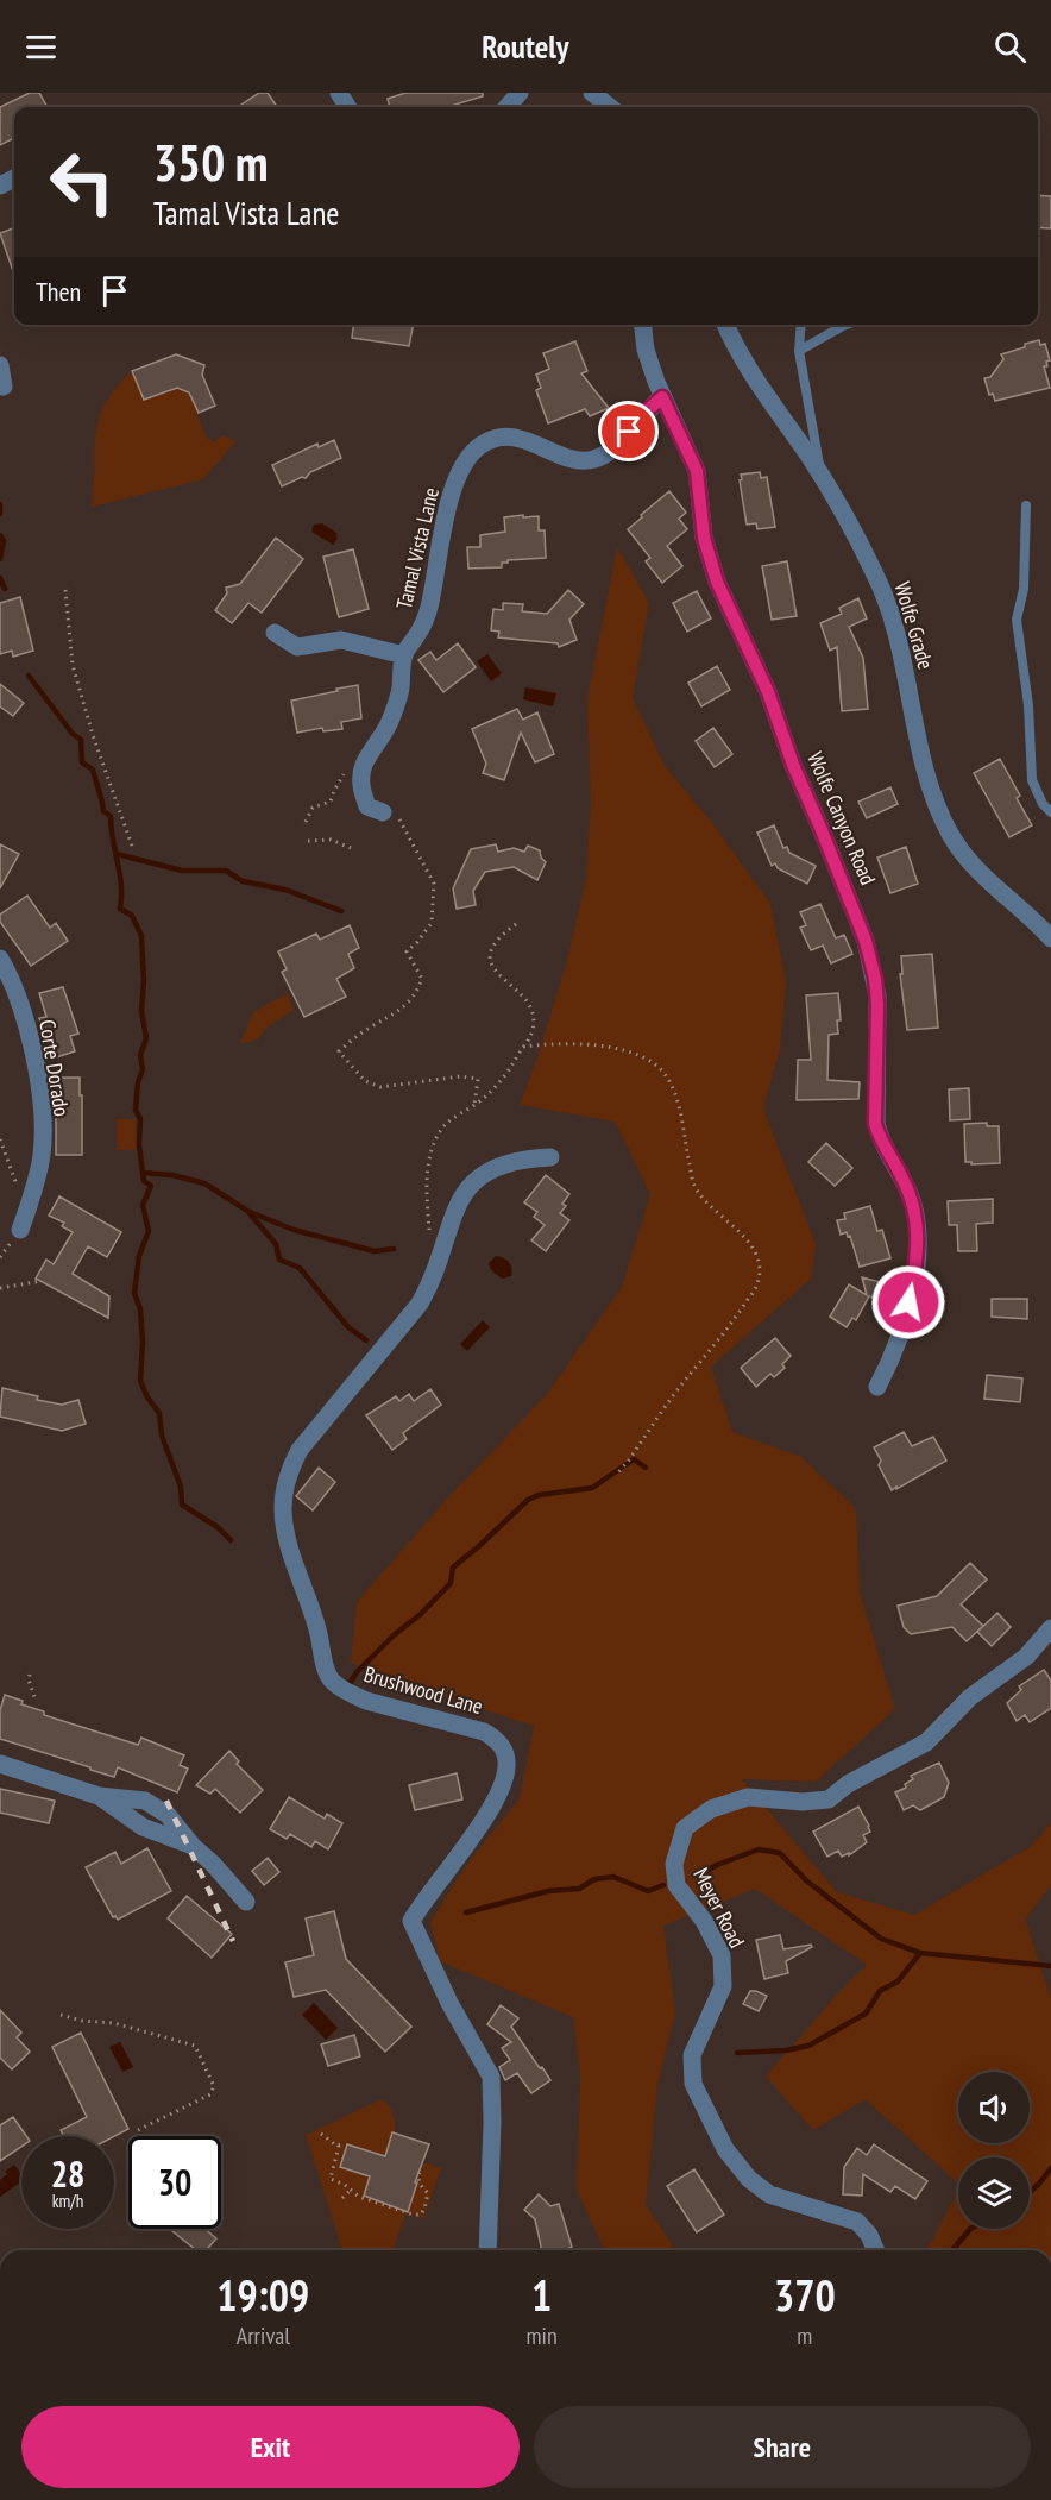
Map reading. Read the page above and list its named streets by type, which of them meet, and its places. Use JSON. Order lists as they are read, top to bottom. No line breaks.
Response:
{"streets":{"street":["Tamal Vista Lane","Wolfe Grade","Wolfe Canyon Road","Corte Dorado","Brushwood Lane","Meyer Road"]},"crossings":[["Tamal Vista Lane","Wolfe Canyon Road"]],"page":{"header":"Routely","turn":["350 m","Tamal Vista Lane"],"then":"Then","speed":"28 km/h","limit":"30","eta":["19:09","Arrival","1","min","370","m"],"buttons":["Exit","Share"]}}
